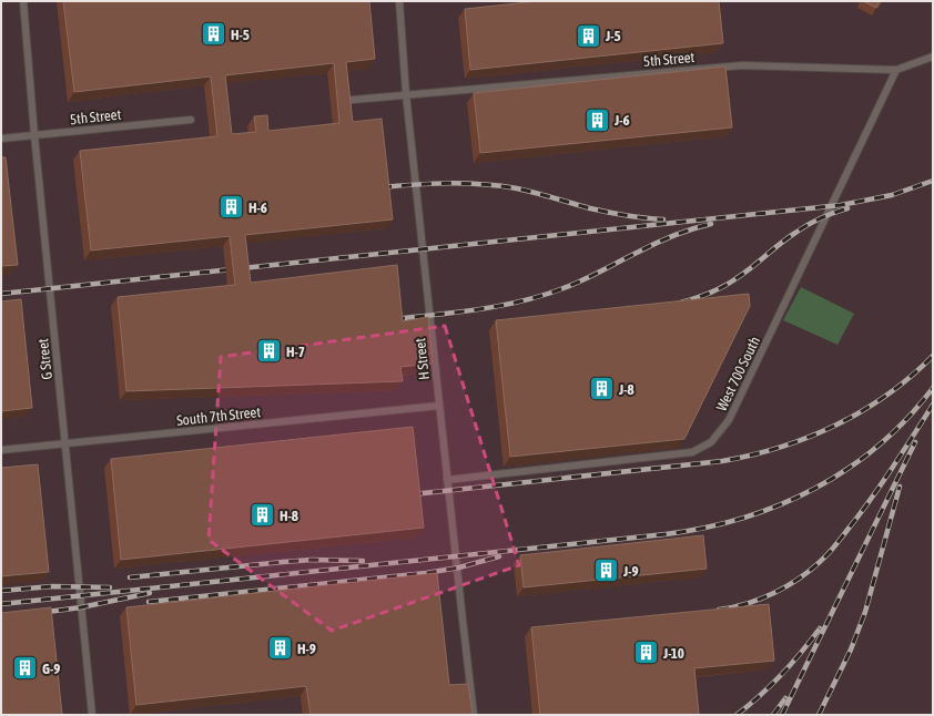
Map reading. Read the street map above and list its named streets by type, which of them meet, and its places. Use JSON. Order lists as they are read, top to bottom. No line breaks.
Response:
{"streets":{"lane":["5th Street","G Street","H Street","West 700 South","South 7th Street"]},"crossings":[["5th Street","G Street"],["5th Street","H Street"],["5th Street","West 700 South"],["G Street","South 7th Street"],["H Street","West 700 South"],["H Street","South 7th Street"]],"places":{"building":["H-5","J-5","J-6","H-6","H-7","J-8","H-8","J-9","H-9","J-10","G-9"]}}
